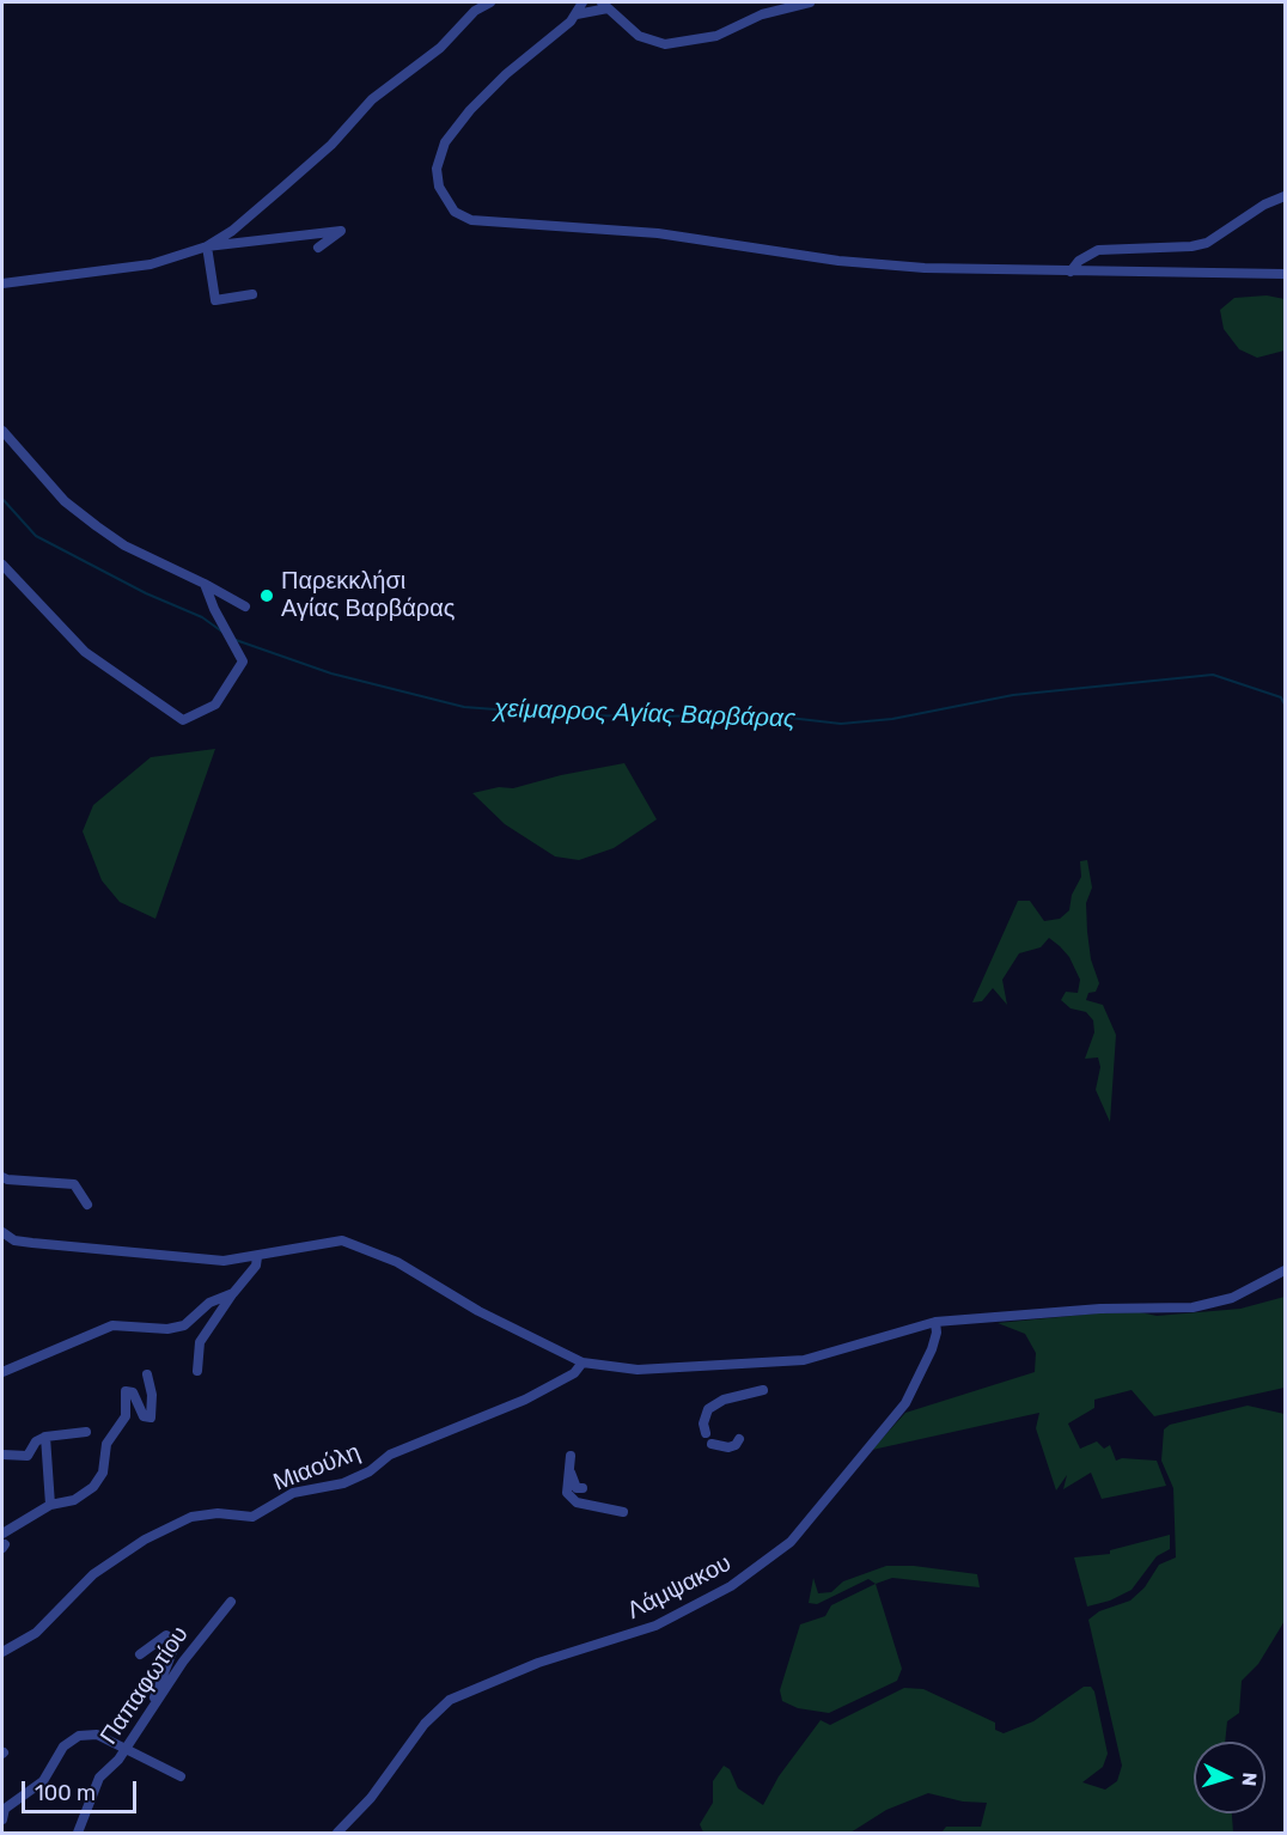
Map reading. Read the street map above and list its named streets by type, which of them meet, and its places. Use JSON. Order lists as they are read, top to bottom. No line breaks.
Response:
{"streets":{"street":["Μιαούλη","Λάμψακου","Παπαφωτίου"]},"water":["χείμαρρος Αγίας Βαρβάρας"],"places":["Παρεκκλήσι Αγίας Βαρβάρας"],"scale_bar":"100 m","north":"right"}
